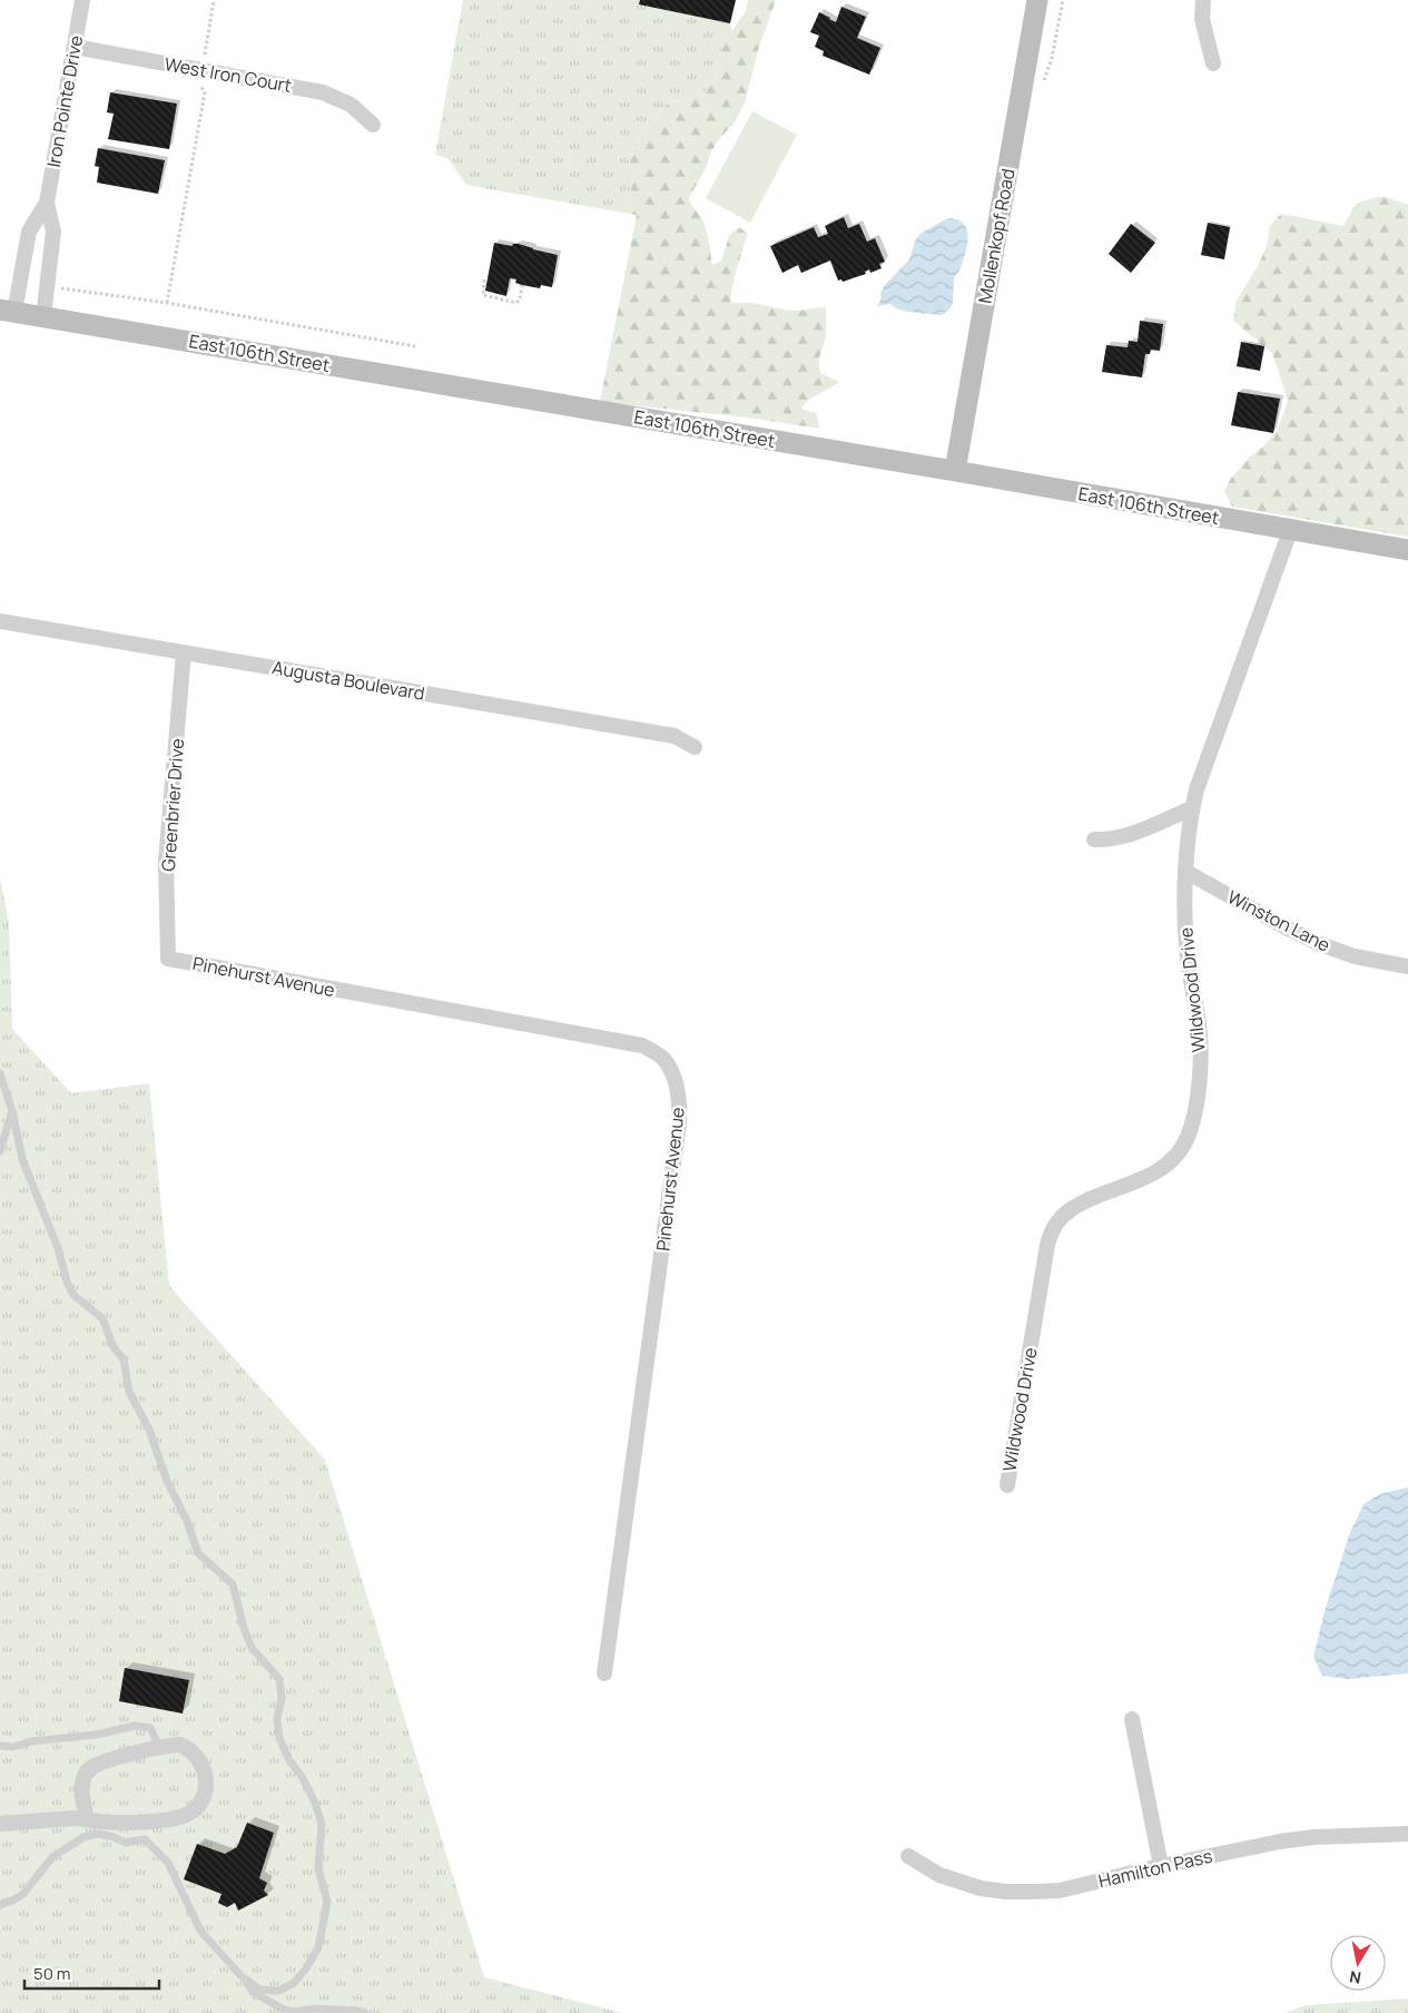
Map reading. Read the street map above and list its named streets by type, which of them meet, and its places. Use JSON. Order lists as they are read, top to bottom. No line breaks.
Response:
{"streets":{"street":["West Iron Court","Iron Pointe Drive","Mollenkopf Road","East 106th Street","Augusta Boulevard","Greenbrier Drive","Winston Lane","Pinehurst Avenue","Wildwood Drive","Hamilton Pass"]},"crossings":[["West Iron Court","Iron Pointe Drive"],["Iron Pointe Drive","East 106th Street"],["Mollenkopf Road","East 106th Street"],["East 106th Street","Wildwood Drive"],["Augusta Boulevard","Greenbrier Drive"],["Greenbrier Drive","Pinehurst Avenue"],["Winston Lane","Wildwood Drive"]],"scale_bar":"50 m","north":"bottom"}
